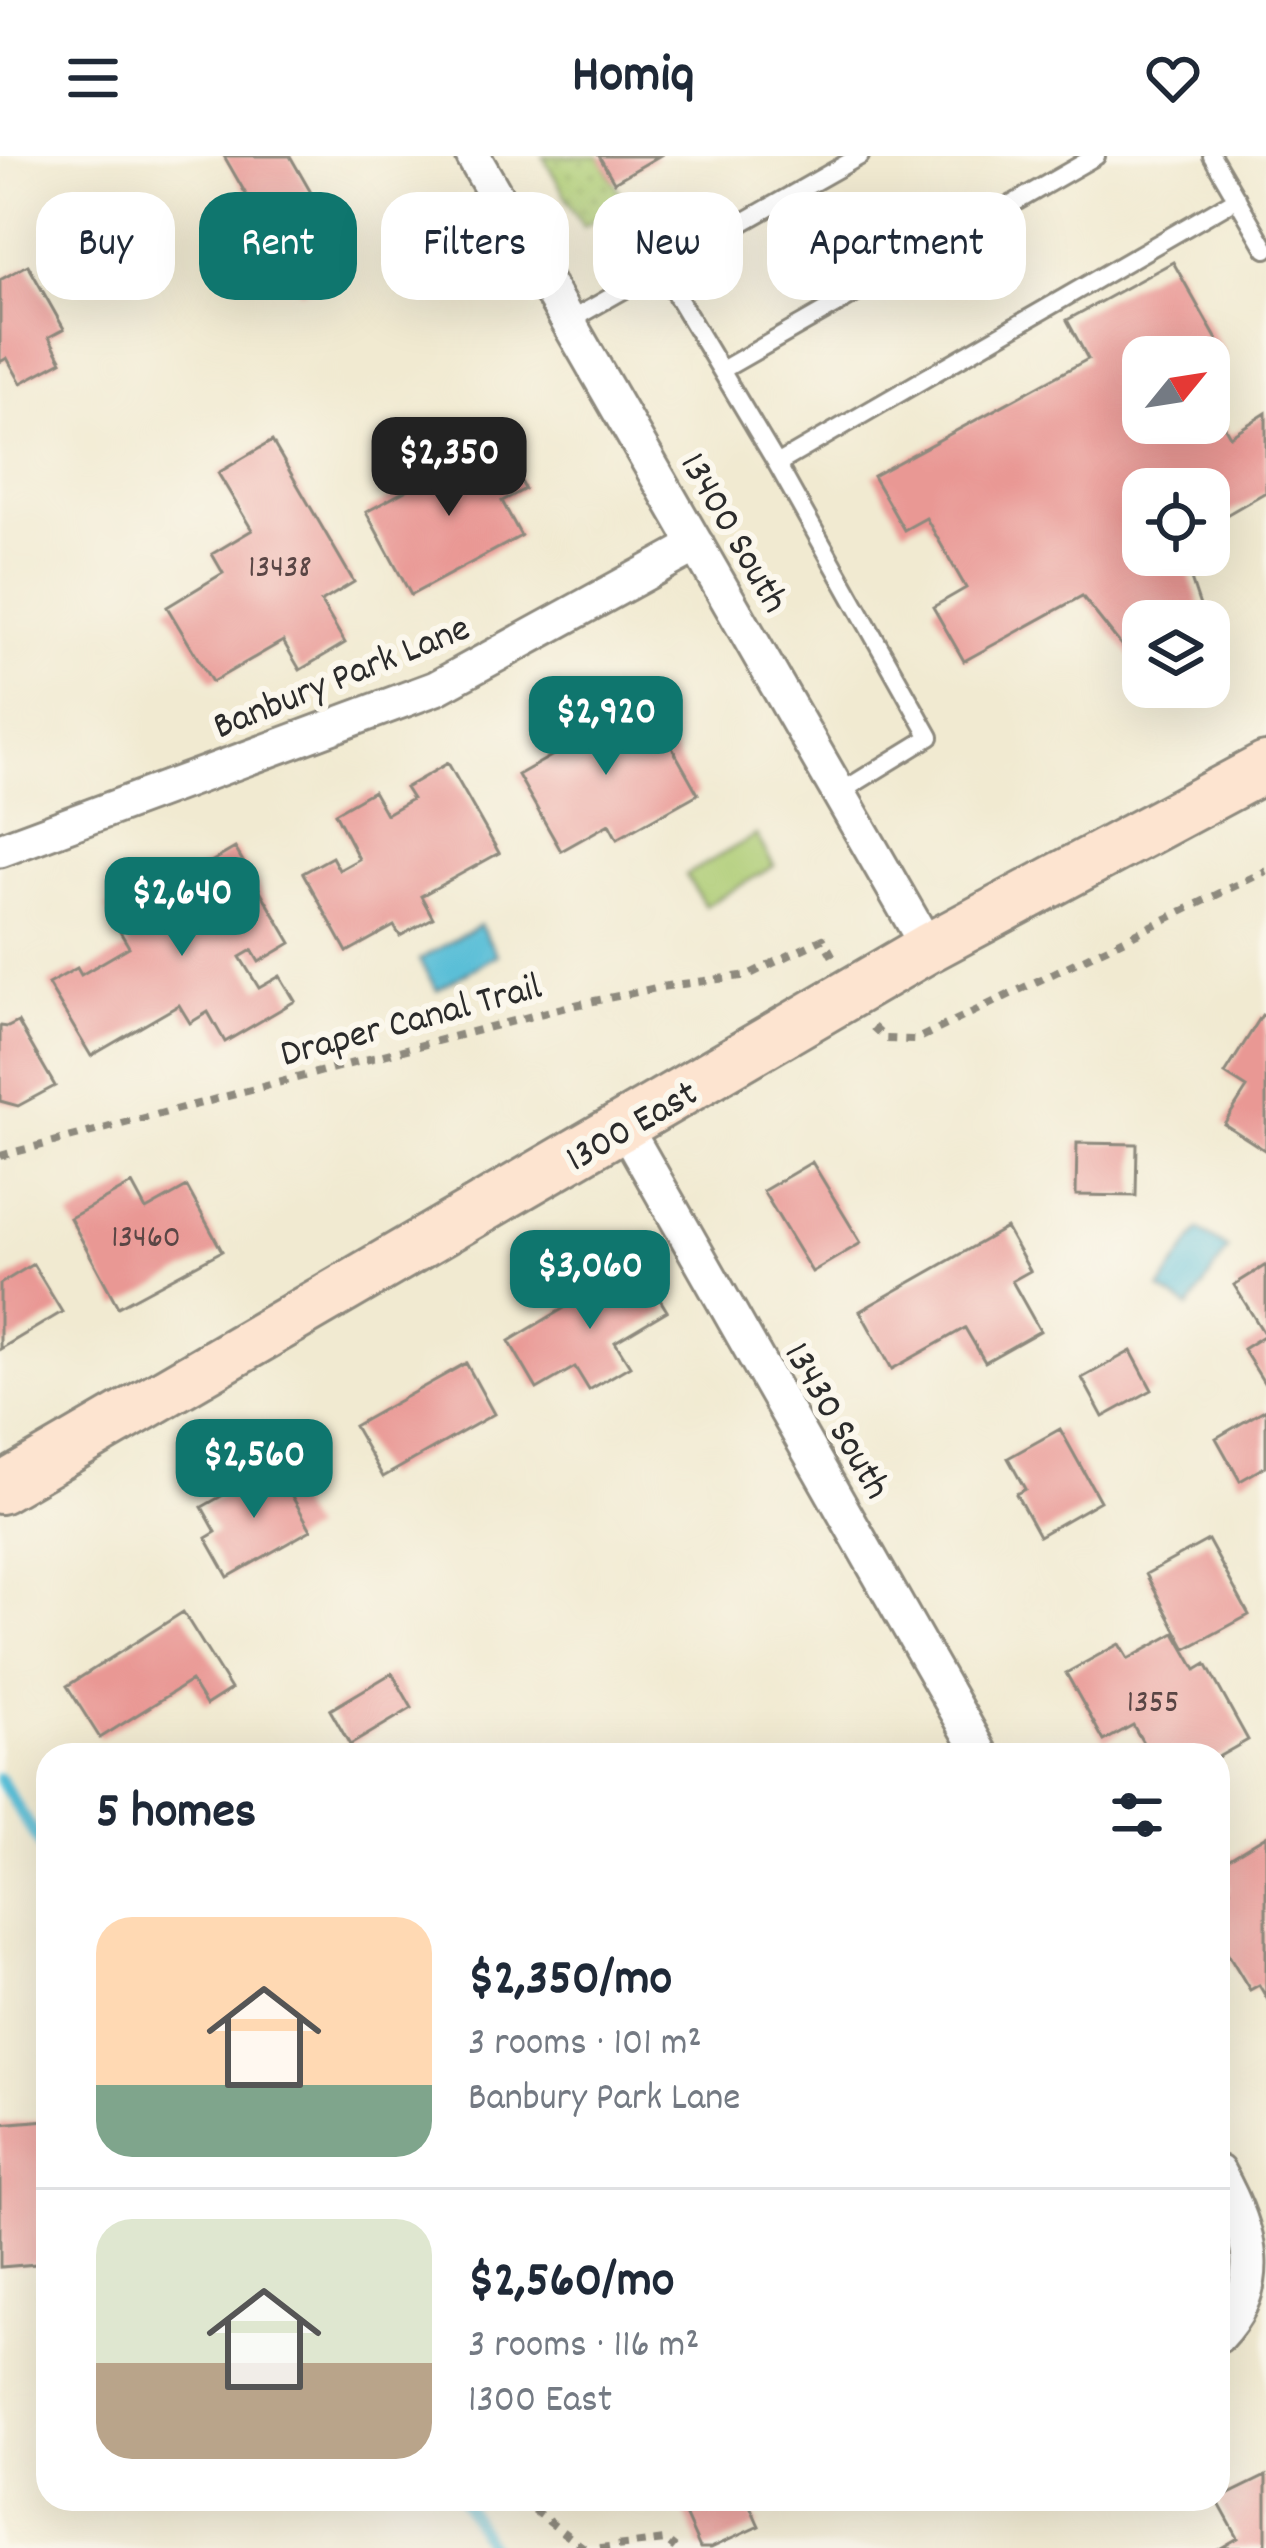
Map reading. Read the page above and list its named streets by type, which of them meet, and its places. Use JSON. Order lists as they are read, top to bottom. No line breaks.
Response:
{"streets":{"main road":["1300 East"],"street":["13400 South","Banbury Park Lane","13430 South"],"path":["Draper Canal Trail"]},"crossings":[["13400 South","Banbury Park Lane"],["13400 South","1300 East"],["1300 East","13430 South"]],"house_numbers":["13438","13460","1355"],"north":"top right","page":{"header":"Homiq","chip":["Buy","Rent","Filters","New","Apartment"],"price":["$2,350","$2,920","$2,640","$3,060","$2,560"],"heading":"5 homes","list":[{"name":"$2,350/mo","note":"3 rooms · 101 m² · Banbury Park Lane"},{"name":"$2,560/mo","note":"3 rooms · 116 m² · 1300 East"}]}}
